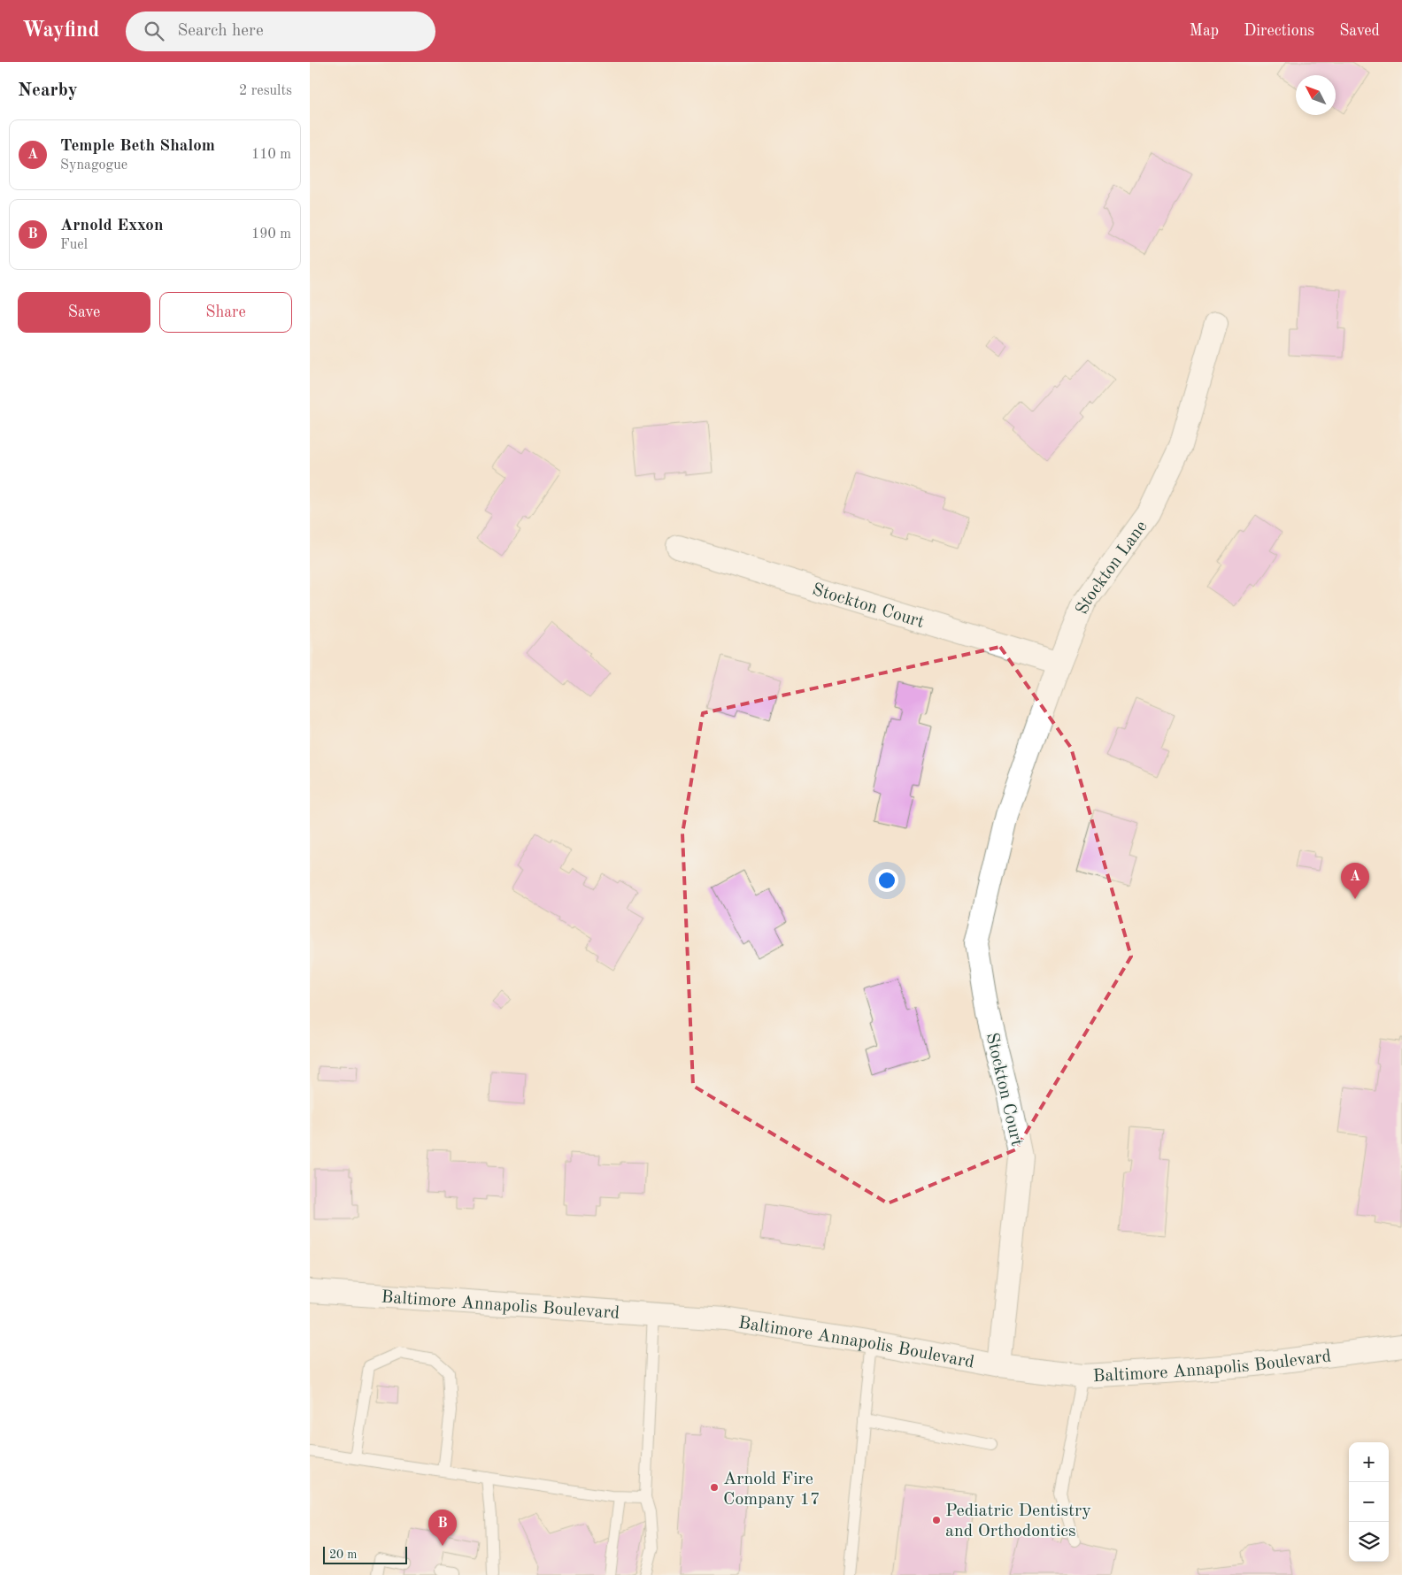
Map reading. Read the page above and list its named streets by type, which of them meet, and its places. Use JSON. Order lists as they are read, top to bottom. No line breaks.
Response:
{"streets":{"street":["Stockton Lane","Stockton Court","Baltimore Annapolis Boulevard"]},"crossings":[["Stockton Lane","Stockton Court"],["Stockton Court","Baltimore Annapolis Boulevard"]],"places":["Arnold Fire Company 17","Pediatric Dentistry and Orthodontics"],"scale_bar":"20 m","north":"top left","page":{"header":"Wayfind","search":"Search here","nav":["Map","Directions","Saved"],"heading":["Nearby","2 results"],"list":[{"mark":"A","name":"Temple Beth Shalom","note":"Synagogue","value":"110 m"},{"mark":"B","name":"Arnold Exxon","note":"Fuel","value":"190 m"}],"buttons":["Save","Share"],"pins":["A","B"],"map_buttons":["+","−"],"scale":"20 m"}}
